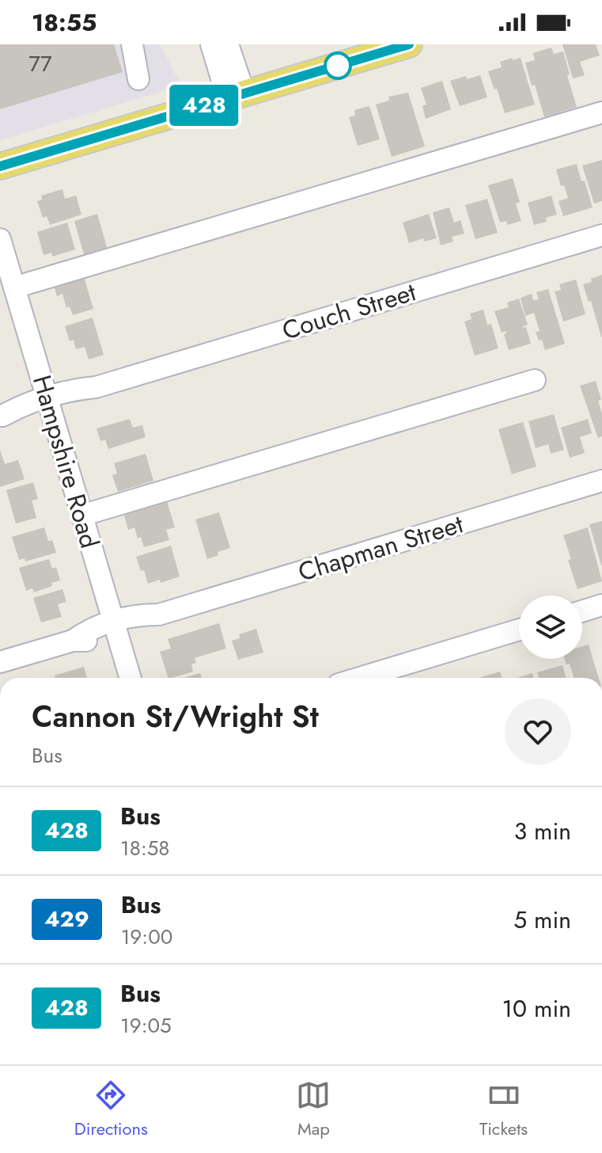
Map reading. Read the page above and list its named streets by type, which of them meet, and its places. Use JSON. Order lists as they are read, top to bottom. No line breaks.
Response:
{"streets":{"street":["Couch Street","Hampshire Road","Chapman Street"]},"crossings":[["Couch Street","Hampshire Road"],["Hampshire Road","Chapman Street"]],"lines":["bus line 428"],"house_numbers":["77"],"page":{"status":"18:55","on_map":"428","heading":["Cannon St/Wright St","Bus"],"list":[{"mark":"428","name":"Bus","note":"18:58","value":"3 min"},{"mark":"429","name":"Bus","note":"19:00","value":"5 min"},{"mark":"428","name":"Bus","note":"19:05","value":"10 min"}],"tabs":["Directions","Map","Tickets"]}}
